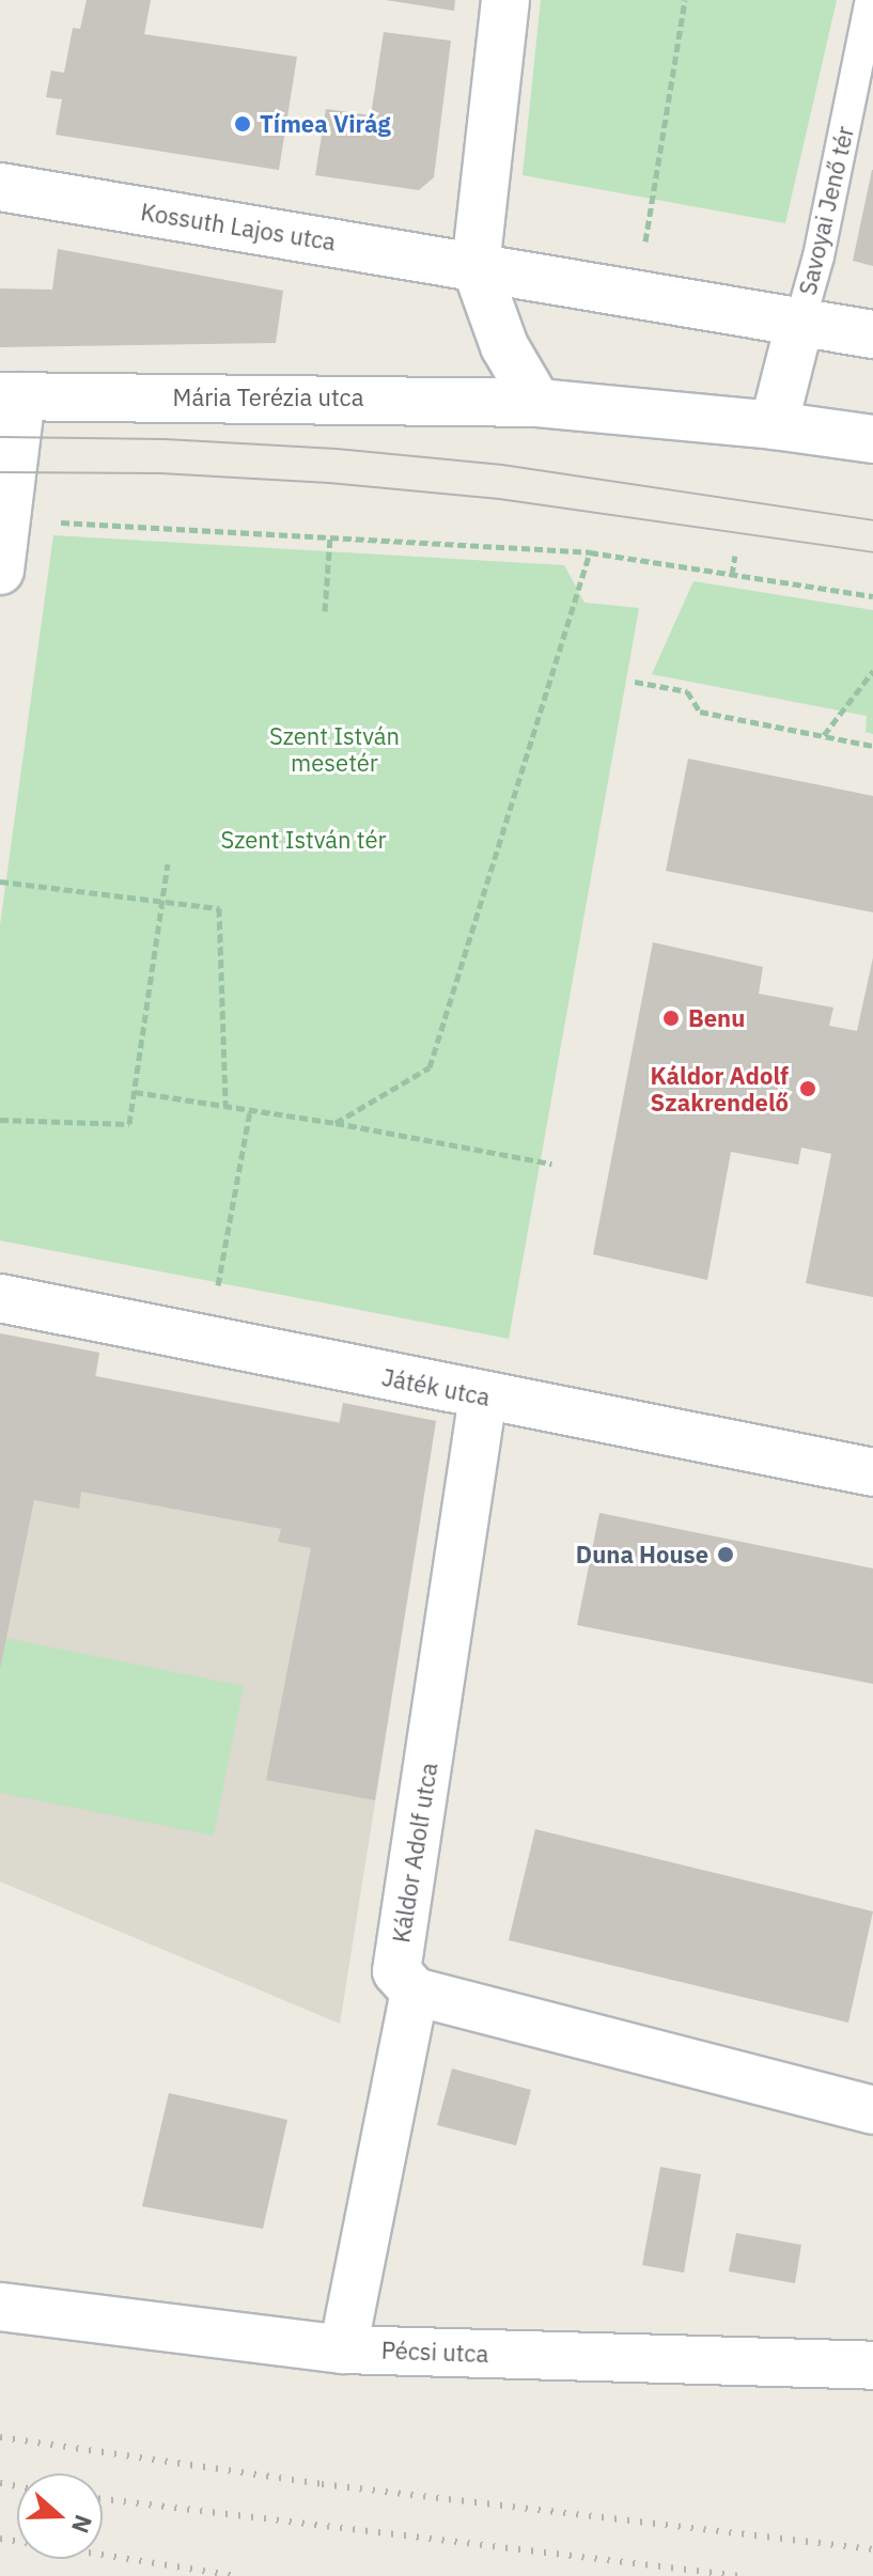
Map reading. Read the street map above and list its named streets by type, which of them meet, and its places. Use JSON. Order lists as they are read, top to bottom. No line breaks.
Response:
{"streets":{"street":["Savoyai Jenő tér","Kossuth Lajos utca","Mária Terézia utca","Játék utca","Káldor Adolf utca","Pécsi utca"]},"crossings":[["Savoyai Jenő tér","Kossuth Lajos utca"],["Játék utca","Káldor Adolf utca"]],"parks":["Szent István mesetér","Szent István tér"],"places":["Tímea Virág","Benu","Káldor Adolf Szakrendelő","Duna House"],"north":"right"}
